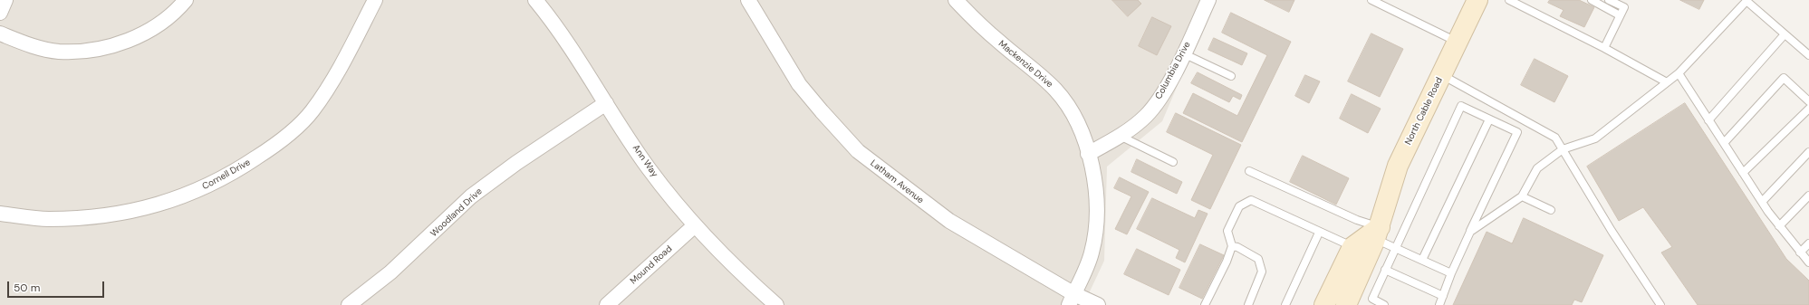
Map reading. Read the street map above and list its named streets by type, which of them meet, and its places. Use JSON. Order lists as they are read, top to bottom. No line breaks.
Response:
{"streets":{"street":["Mackenzie Drive","Columbia Drive","North Cable Road","Ann Way","Cornell Drive","Latham Avenue","Woodland Drive","Mound Road"]},"crossings":[["Mackenzie Drive","Columbia Drive"],["Mackenzie Drive","Latham Avenue"],["Ann Way","Woodland Drive"],["Ann Way","Mound Road"]],"scale_bar":"50 m"}
